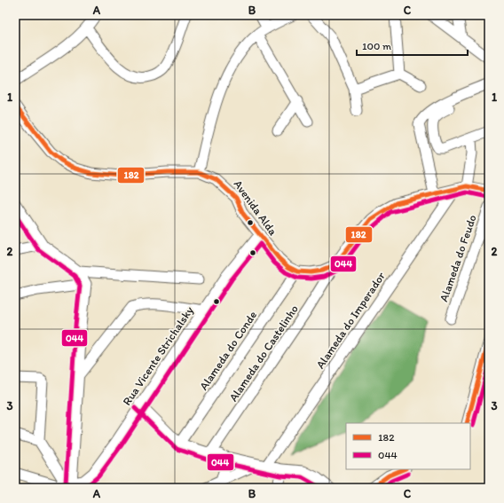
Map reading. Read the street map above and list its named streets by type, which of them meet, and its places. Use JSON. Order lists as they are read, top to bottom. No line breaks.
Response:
{"streets":{"street":["Avenida Alda","Alameda do Feudo","Alameda do Imperador","Alameda do Conde","Alameda do Castelinho","Rua Vicente Strichalsky"]},"crossings":[["Avenida Alda","Alameda do Conde"],["Avenida Alda","Rua Vicente Strichalsky"]],"lines":["transit line 182","transit line 044"],"legend":["182","044"],"scale_bar":"100 m","grid":{"columns":["A","B","C"],"rows":["1","2","3"]}}
